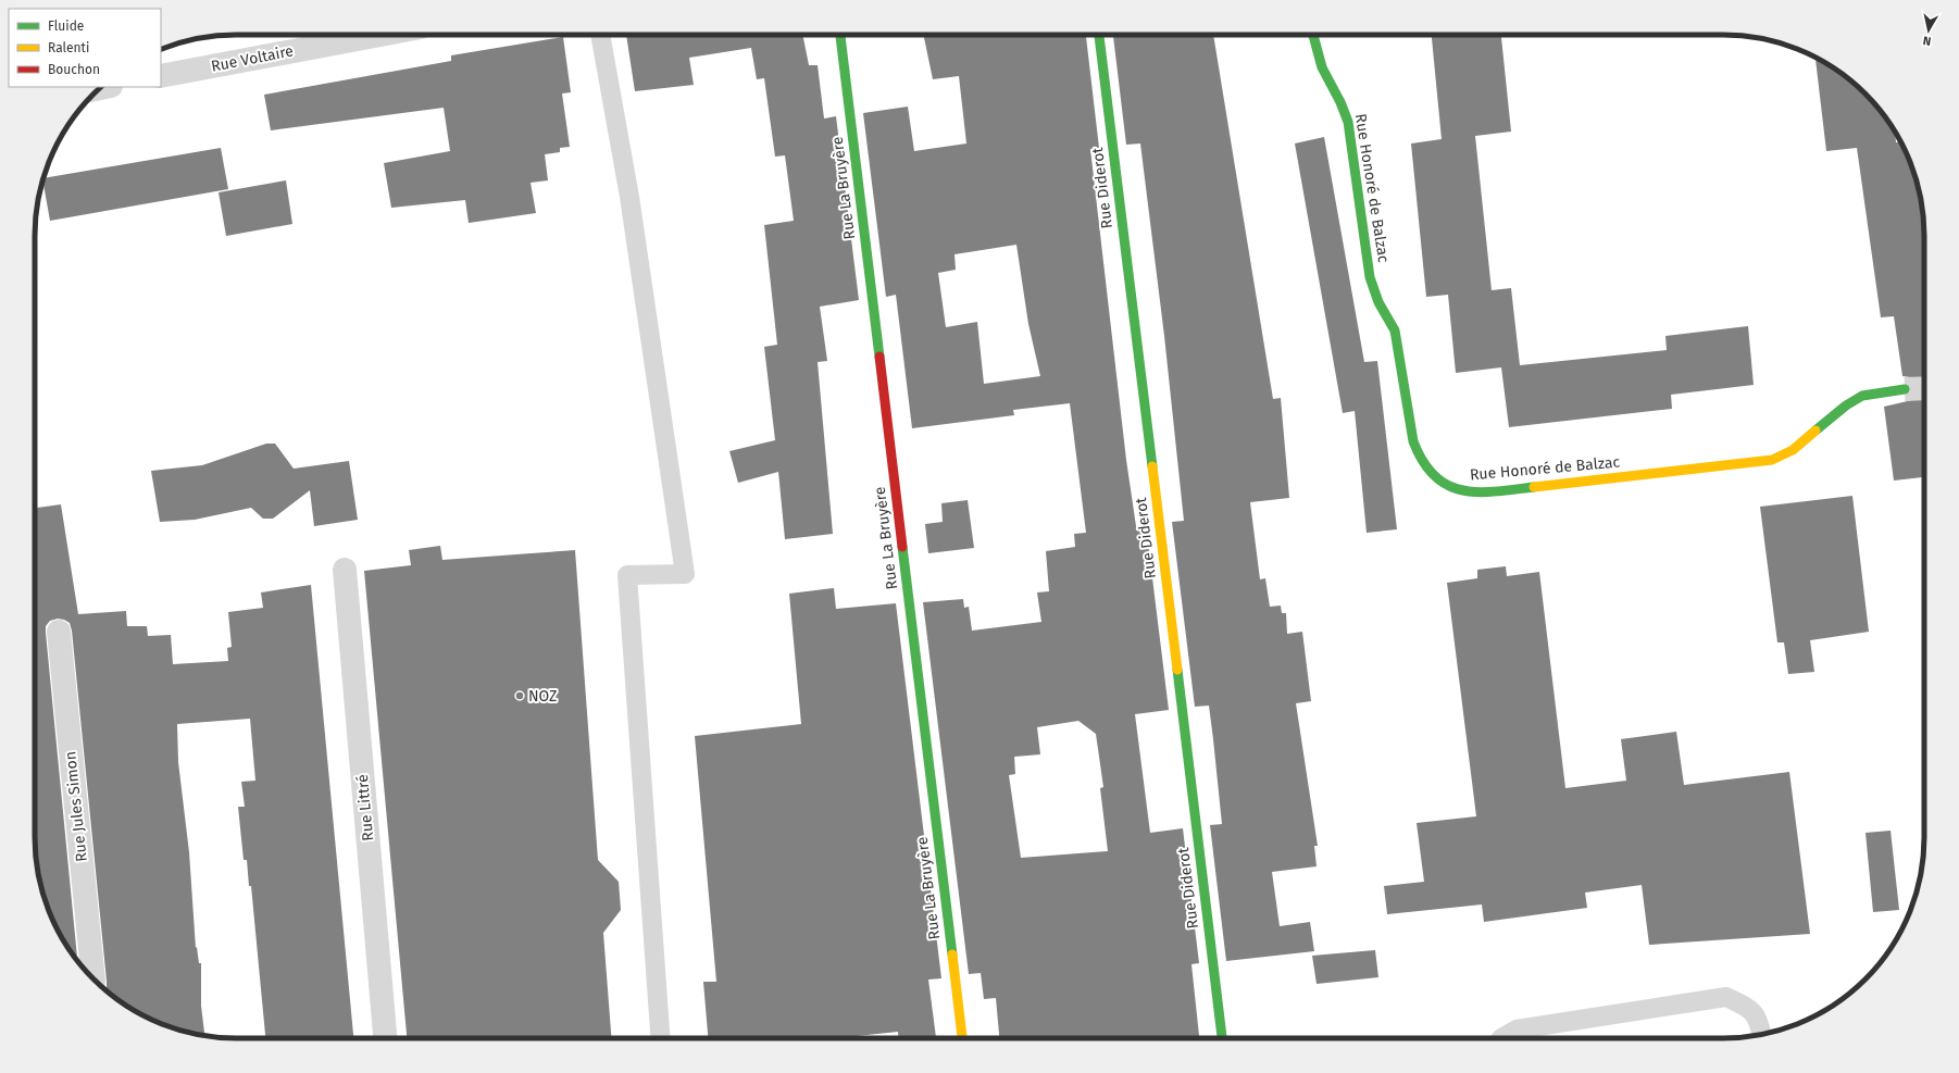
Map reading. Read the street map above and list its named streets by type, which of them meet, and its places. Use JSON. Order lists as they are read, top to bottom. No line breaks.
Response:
{"streets":{"street":["Rue Voltaire","Rue La Bruyère","Rue Diderot","Rue Honoré de Balzac","Rue Jules Simon","Rue Littré"]},"places":["NOZ"],"legend":["Fluide","Ralenti","Bouchon"],"north":"bottom"}
